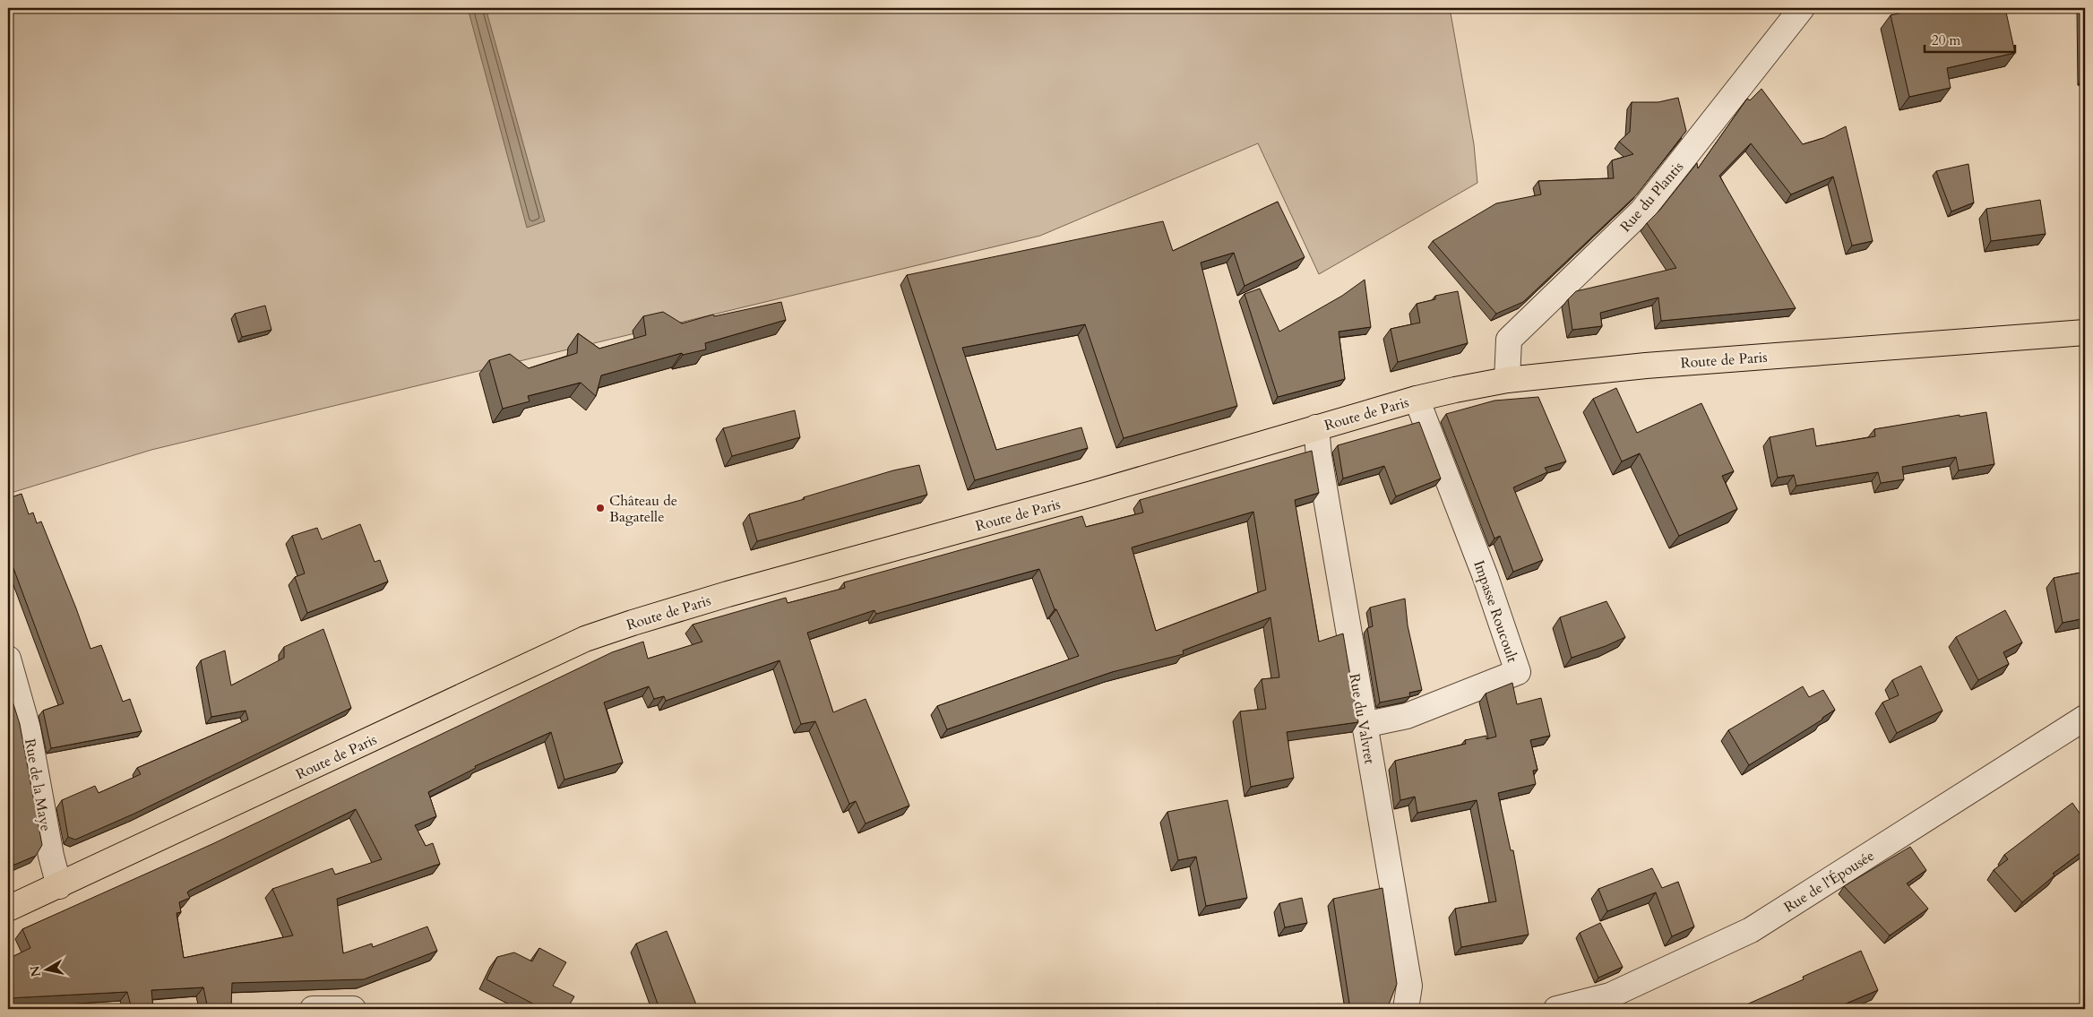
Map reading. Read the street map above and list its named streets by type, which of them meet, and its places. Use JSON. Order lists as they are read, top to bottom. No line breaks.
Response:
{"streets":{"main road":["Route de Paris"],"street":["Rue du Plantis","Impasse Roucoult","Rue du Valvret","Rue de la Maye","Rue de l'Épousée"]},"crossings":[["Rue du Plantis","Route de Paris"],["Route de Paris","Impasse Roucoult"],["Route de Paris","Rue du Valvret"],["Route de Paris","Rue de la Maye"],["Impasse Roucoult","Rue du Valvret"]],"places":["Château de Bagatelle"],"scale_bar":"20 m","north":"left"}
